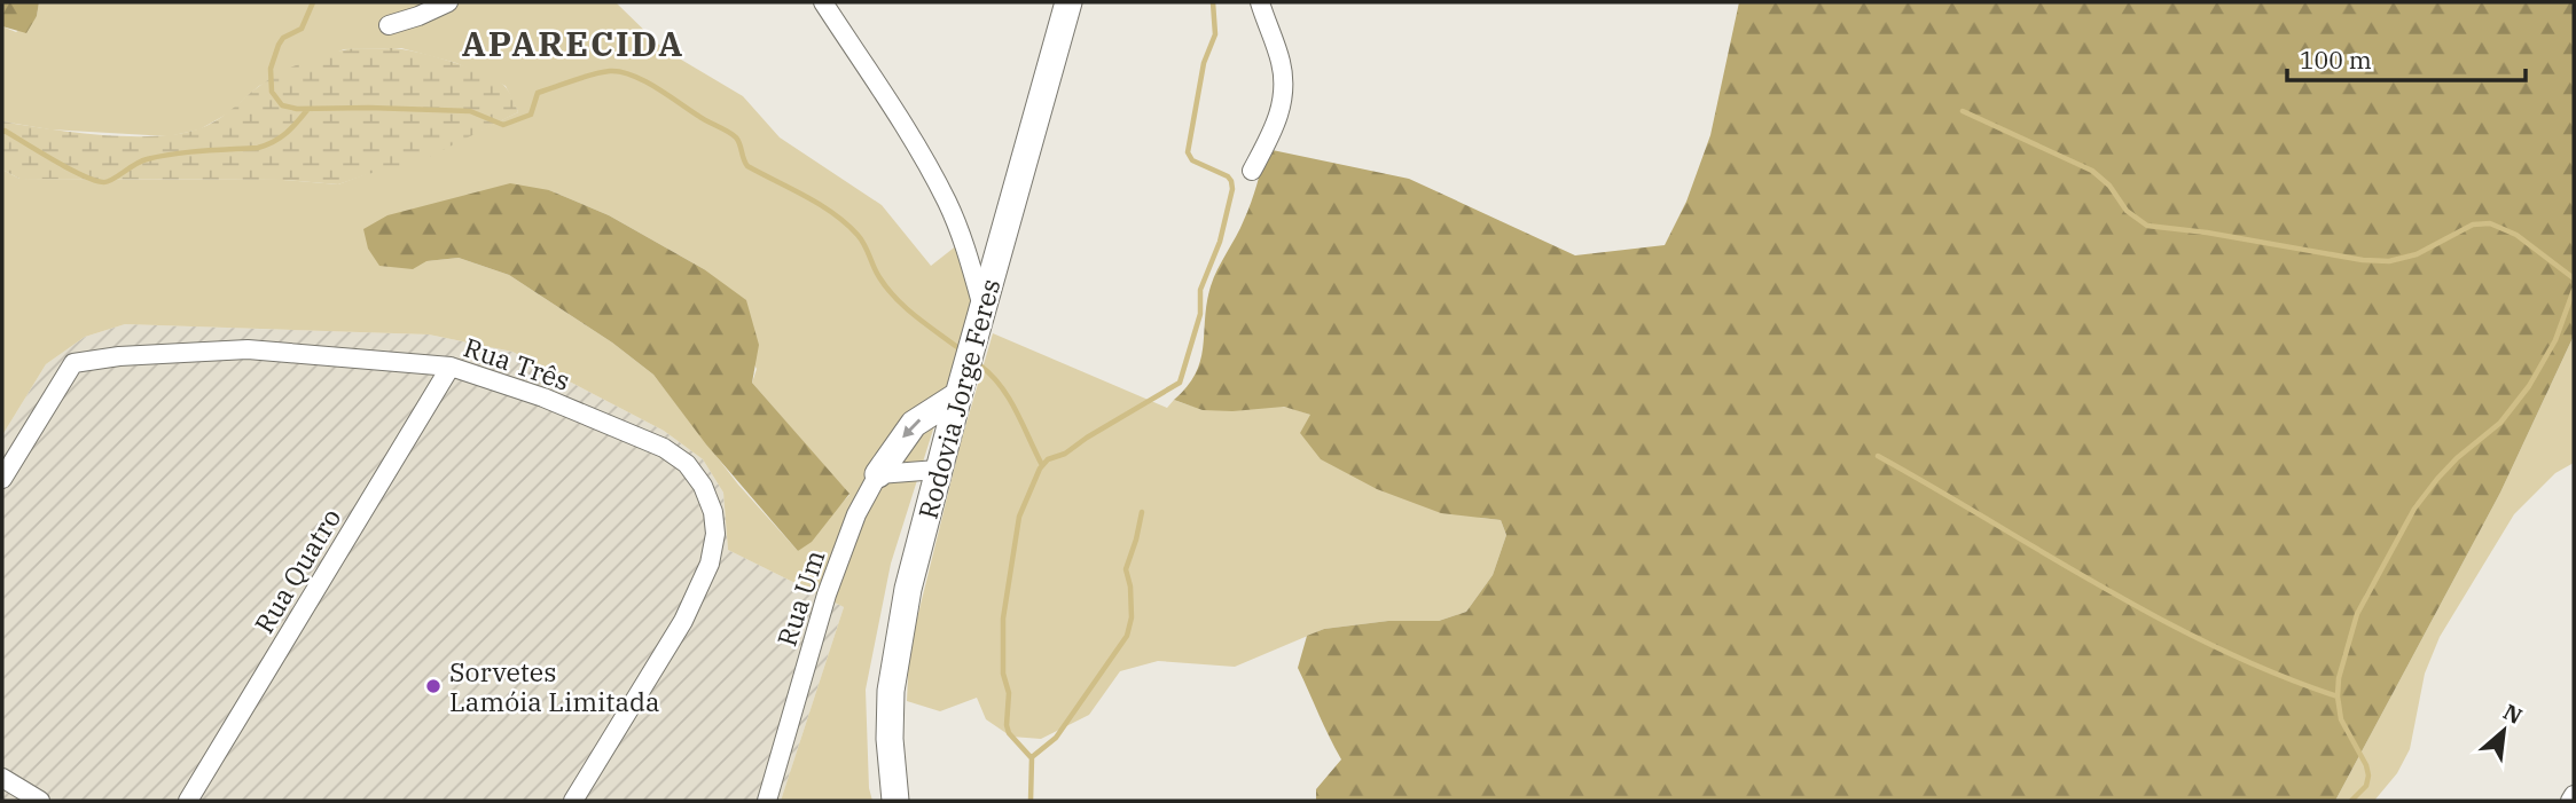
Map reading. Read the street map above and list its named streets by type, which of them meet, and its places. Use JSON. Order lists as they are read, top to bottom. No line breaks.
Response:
{"streets":{"main road":["Rodovia Jorge Feres"],"street":["Rua Três","Rua Quatro","Rua Um"]},"crossings":[["Rua Três","Rua Quatro"]],"districts":["APARECIDA"],"places":["Sorvetes Lamóia Limitada"],"scale_bar":"100 m","north":"top right"}
